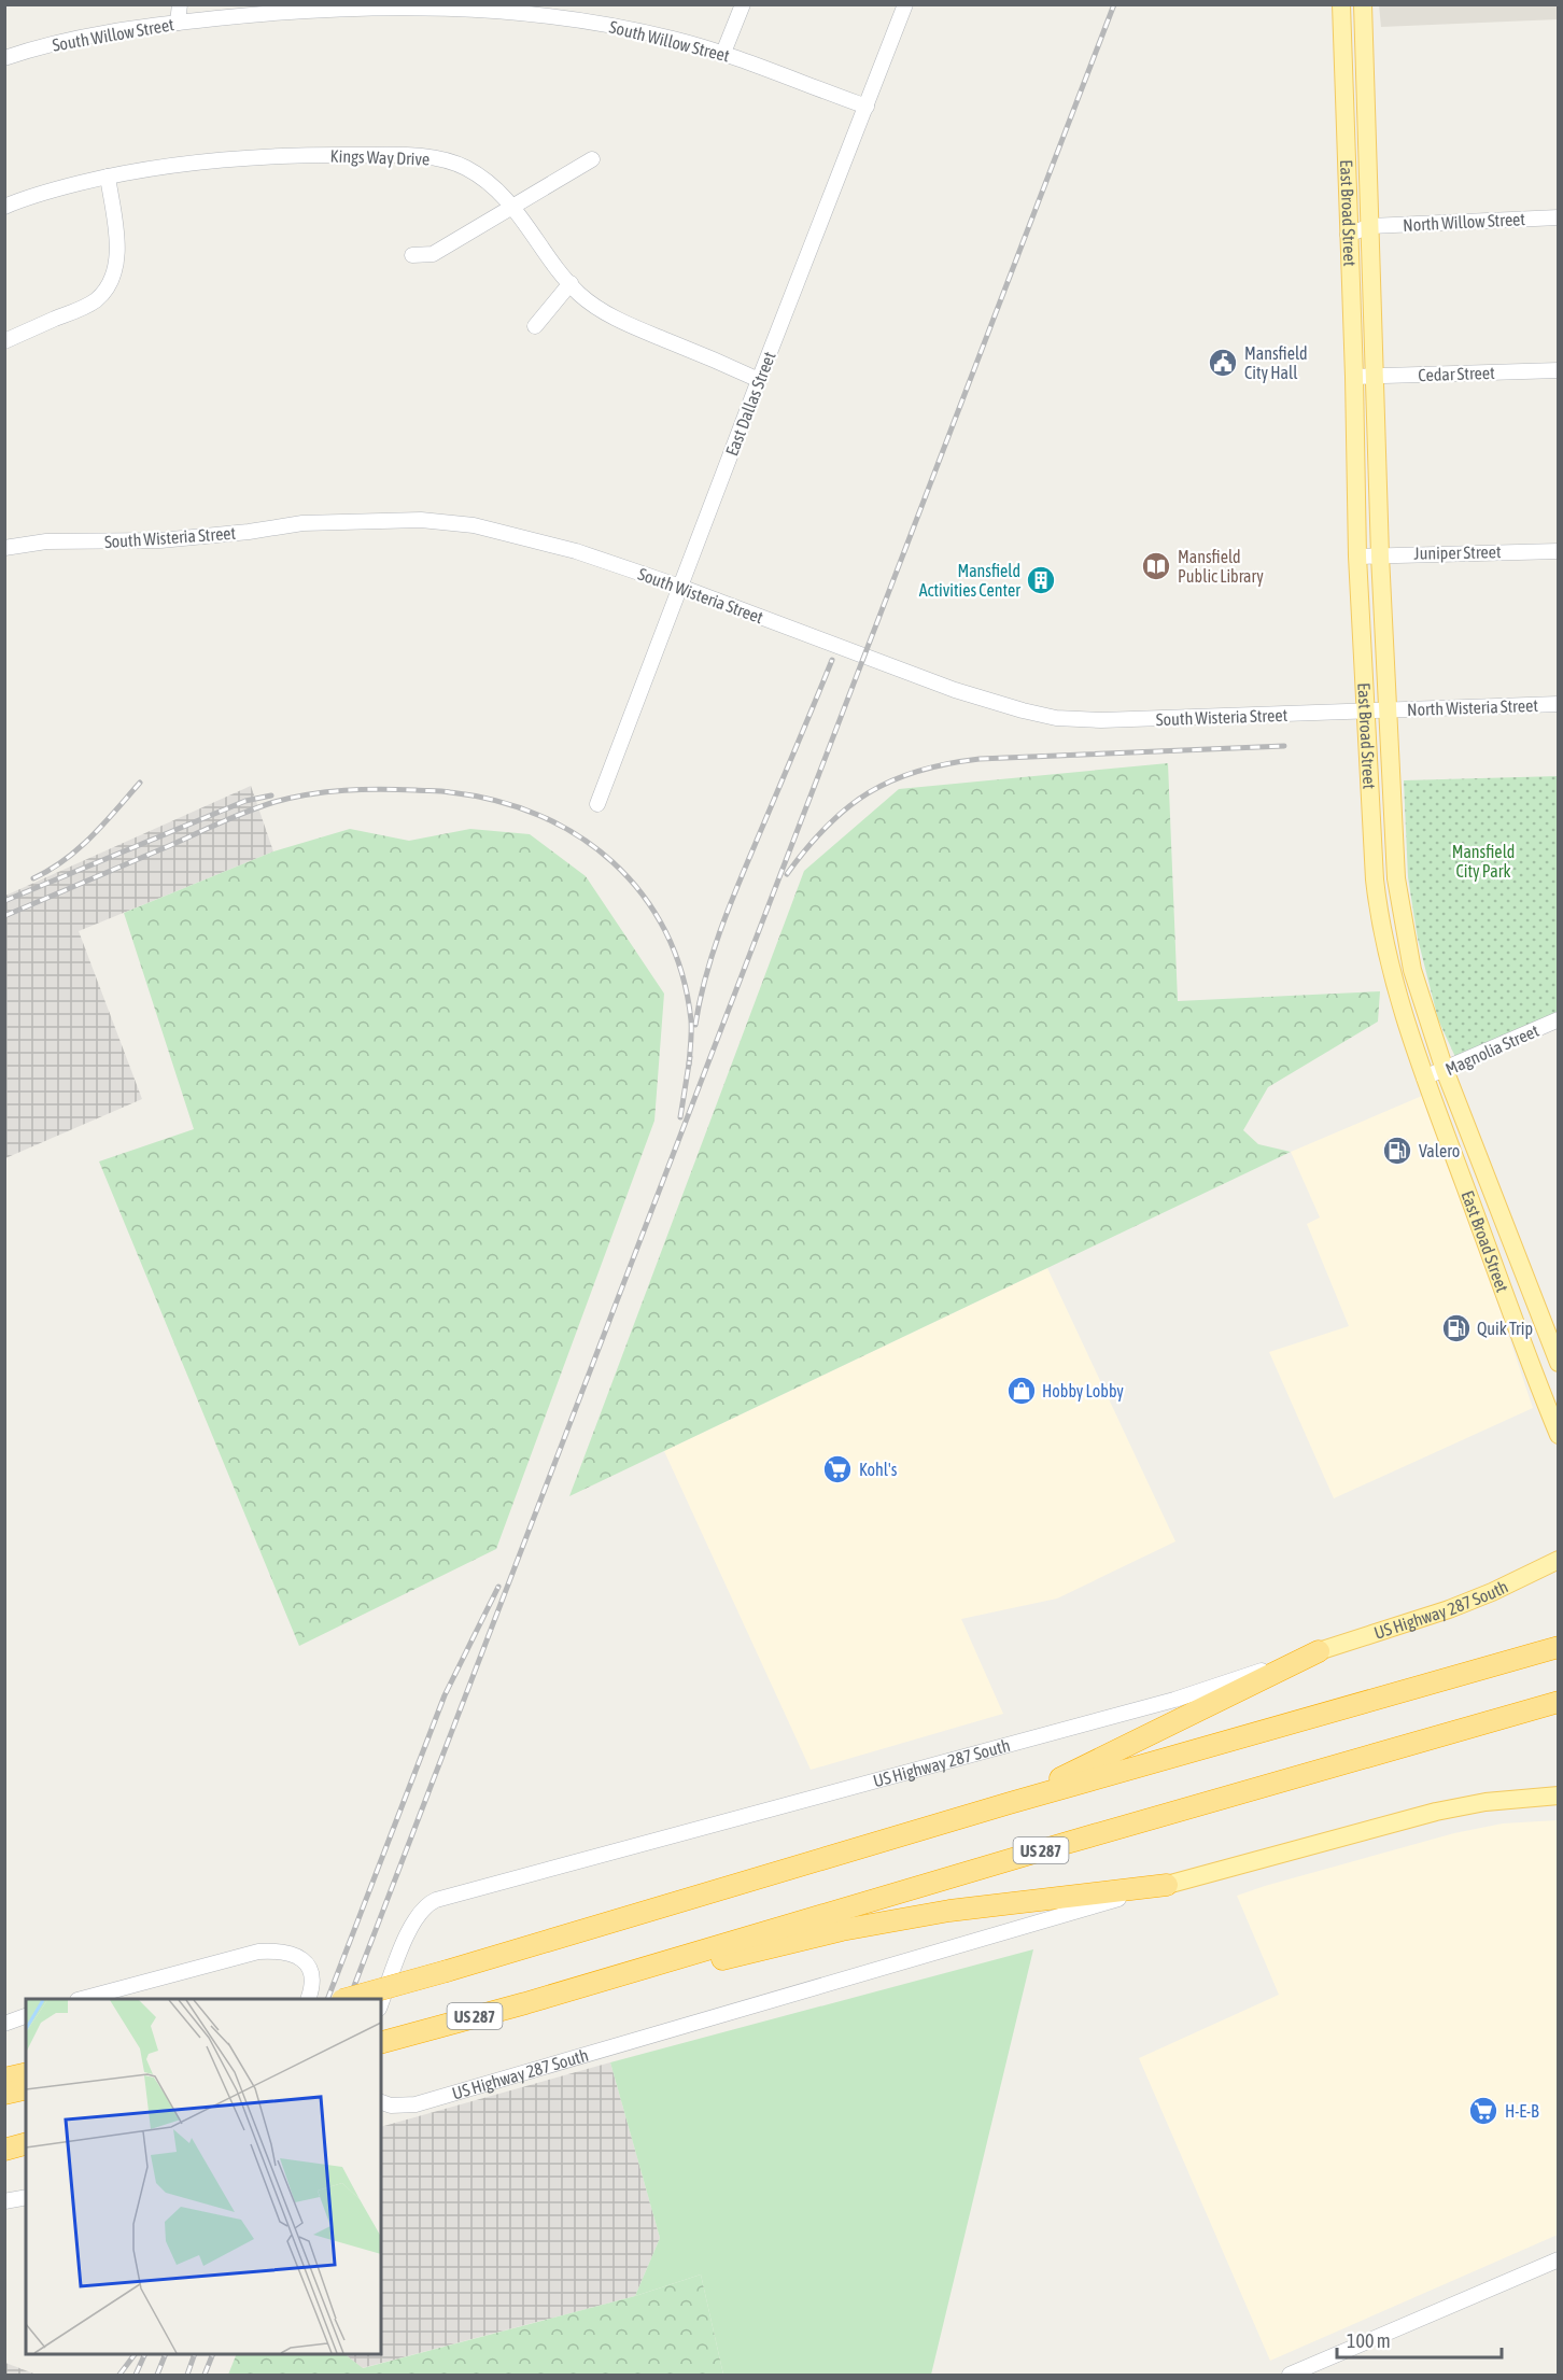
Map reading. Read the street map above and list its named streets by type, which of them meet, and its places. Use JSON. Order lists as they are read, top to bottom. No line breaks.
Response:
{"streets":{"highway":["US 287"],"main road":["East Broad Street","US Highway 287 South"],"street":["South Willow Street","Kings Way Drive","North Willow Street","Cedar Street","East Dallas Street","South Wisteria Street","Juniper Street","North Wisteria Street","Magnolia Street"]},"crossings":[["South Willow Street","East Dallas Street"],["Kings Way Drive","East Dallas Street"],["East Broad Street","North Willow Street"],["East Broad Street","Cedar Street"],["East Broad Street","South Wisteria Street"],["East Broad Street","Juniper Street"],["East Broad Street","North Wisteria Street"],["East Broad Street","Magnolia Street"],["East Dallas Street","South Wisteria Street"],["South Wisteria Street","North Wisteria Street"]],"parks":["Mansfield City Park"],"places":{"public building":["Mansfield City Hall"],"library":["Mansfield Public Library"],"building":["Mansfield Activities Center"],"fuel station":["Valero","Quik Trip"],"shop":["Hobby Lobby"],"supermarket":["Kohl's","H-E-B"]},"scale_bar":"100 m"}
